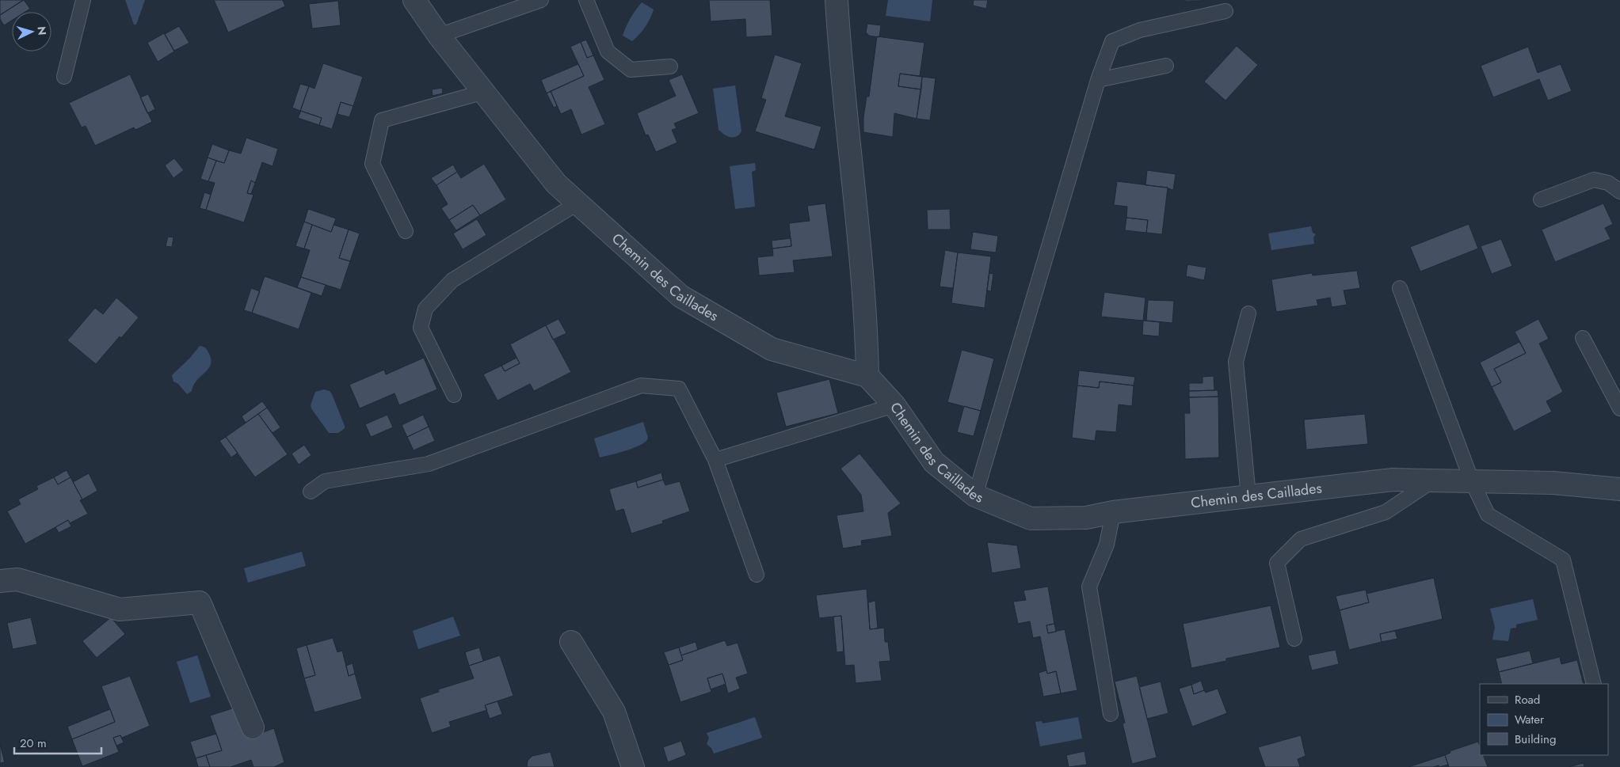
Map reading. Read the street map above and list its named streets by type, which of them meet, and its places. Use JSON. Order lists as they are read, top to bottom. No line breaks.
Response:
{"streets":{"street":["Chemin des Caillades"]},"legend":["Road","Water","Building"],"scale_bar":"20 m","north":"right"}
